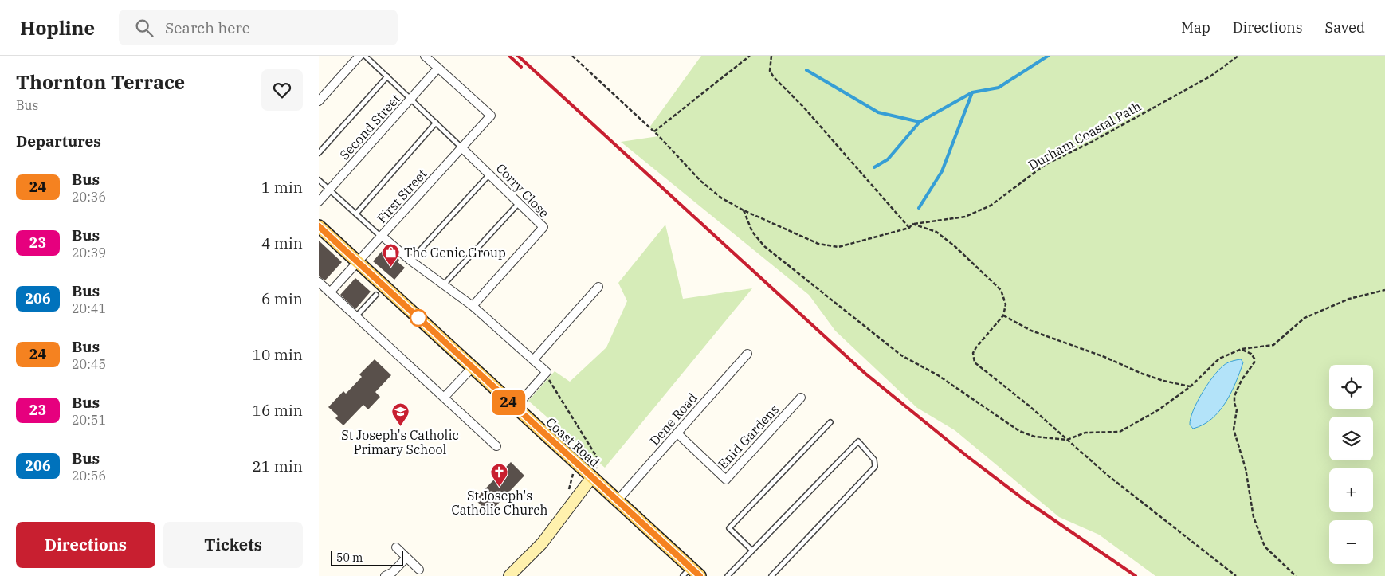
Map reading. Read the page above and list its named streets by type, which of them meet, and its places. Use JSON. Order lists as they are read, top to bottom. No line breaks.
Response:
{"streets":{"main road":["Coast Road"],"street":["Second Street","Corry Close","First Street","Dene Road","Enid Gardens"],"path":["Durham Coastal Path"]},"crossings":[["Second Street","First Street"],["Corry Close","First Street"],["First Street","Coast Road"],["Dene Road","Enid Gardens"],["Dene Road","Coast Road"]],"places":{"shop":["The Genie Group"],"school or university":["St Joseph's Catholic Primary School"],"church":["St Joseph's Catholic Church"]},"lines":["bus line 24"],"scale_bar":"50 m","page":{"header":"Hopline","search":"Search here","nav":["Map","Directions","Saved"],"heading":[["Thornton Terrace","Bus"],"Departures"],"on_map":"24","list":[{"mark":"24","name":"Bus","note":"20:36","value":"1 min"},{"mark":"23","name":"Bus","note":"20:39","value":"4 min"},{"mark":"206","name":"Bus","note":"20:41","value":"6 min"},{"mark":"24","name":"Bus","note":"20:45","value":"10 min"},{"mark":"23","name":"Bus","note":"20:51","value":"16 min"},{"mark":"206","name":"Bus","note":"20:56","value":"21 min"}],"map_buttons":["+","−"],"buttons":["Directions","Tickets"],"scale":"50 m"}}
